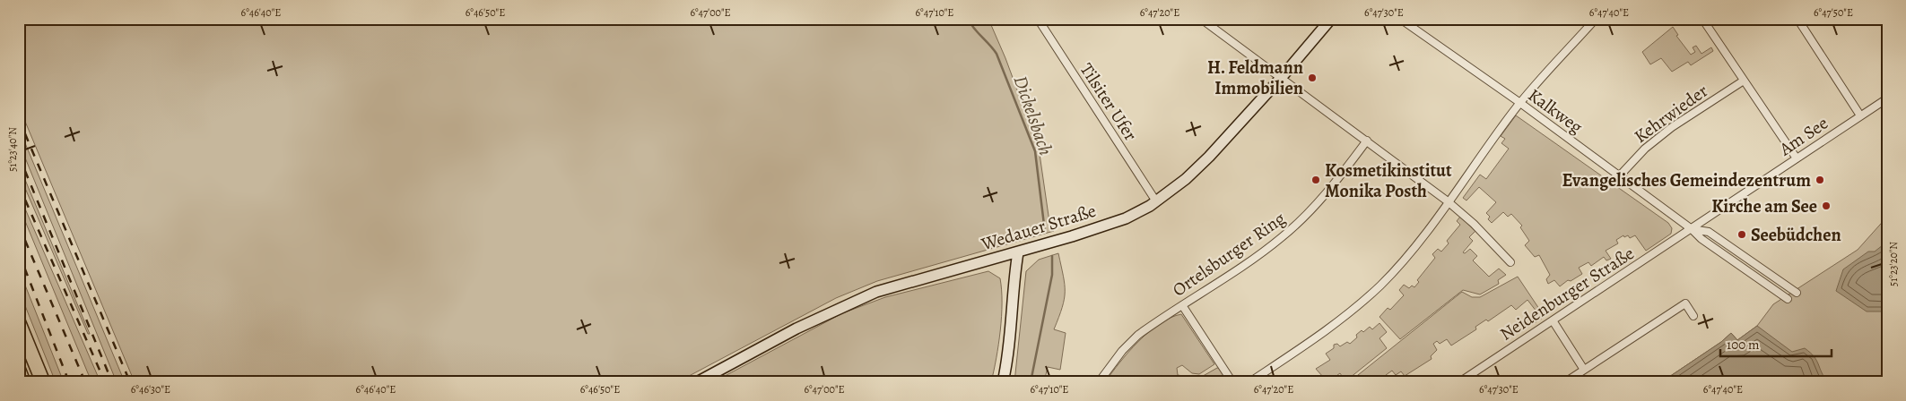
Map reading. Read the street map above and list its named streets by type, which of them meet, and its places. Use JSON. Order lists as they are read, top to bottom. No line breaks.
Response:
{"streets":{"main road":["Wedauer Straße"],"street":["Tilsiter Ufer","Kalkweg","Kehrwieder","Am See","Ortelsburger Ring","Neidenburger Straße"]},"crossings":[["Tilsiter Ufer","Wedauer Straße"],["Kalkweg","Kehrwieder"],["Kalkweg","Am See"],["Kalkweg","Neidenburger Straße"],["Am See","Neidenburger Straße"]],"water":["Dickelsbach"],"places":["H. Feldmann Immobilien","Kosmetikinstitut Monika Posth","Evangelisches Gemeindezentrum","Kirche am See","Seebüdchen"],"scale_bar":"100 m","coordinates":["6°46'40\"E","6°46'50\"E","6°47'00\"E","6°47'10\"E","6°47'20\"E","6°47'30\"E","6°47'40\"E","6°47'50\"E","51°23'40\"N","51°23'20\"N","6°46'30\"E"]}
